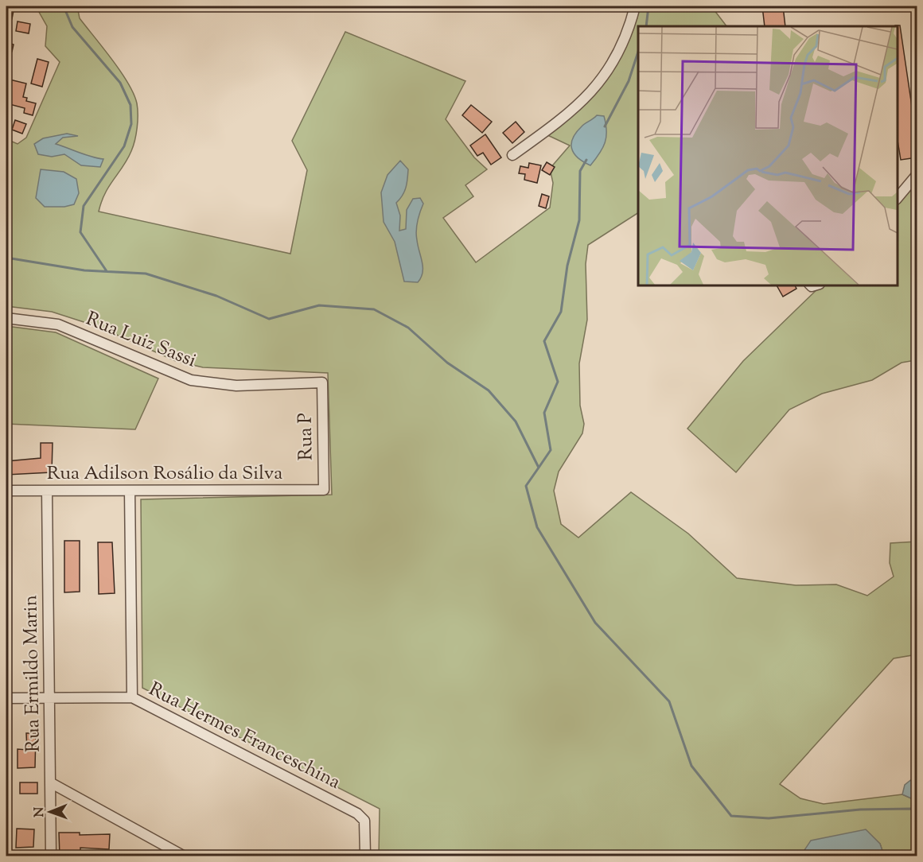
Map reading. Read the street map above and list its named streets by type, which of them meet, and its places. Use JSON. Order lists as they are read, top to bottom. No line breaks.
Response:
{"streets":{"street":["Rua Luiz Sassi","Rua P","Rua Adilson Rosálio da Silva","Rua Ermildo Marin","Rua Hermes Franceschina"]},"crossings":[["Rua Luiz Sassi","Rua P"],["Rua P","Rua Adilson Rosálio da Silva"],["Rua Adilson Rosálio da Silva","Rua Ermildo Marin"],["Rua Adilson Rosálio da Silva","Rua Hermes Franceschina"]],"north":"left"}
